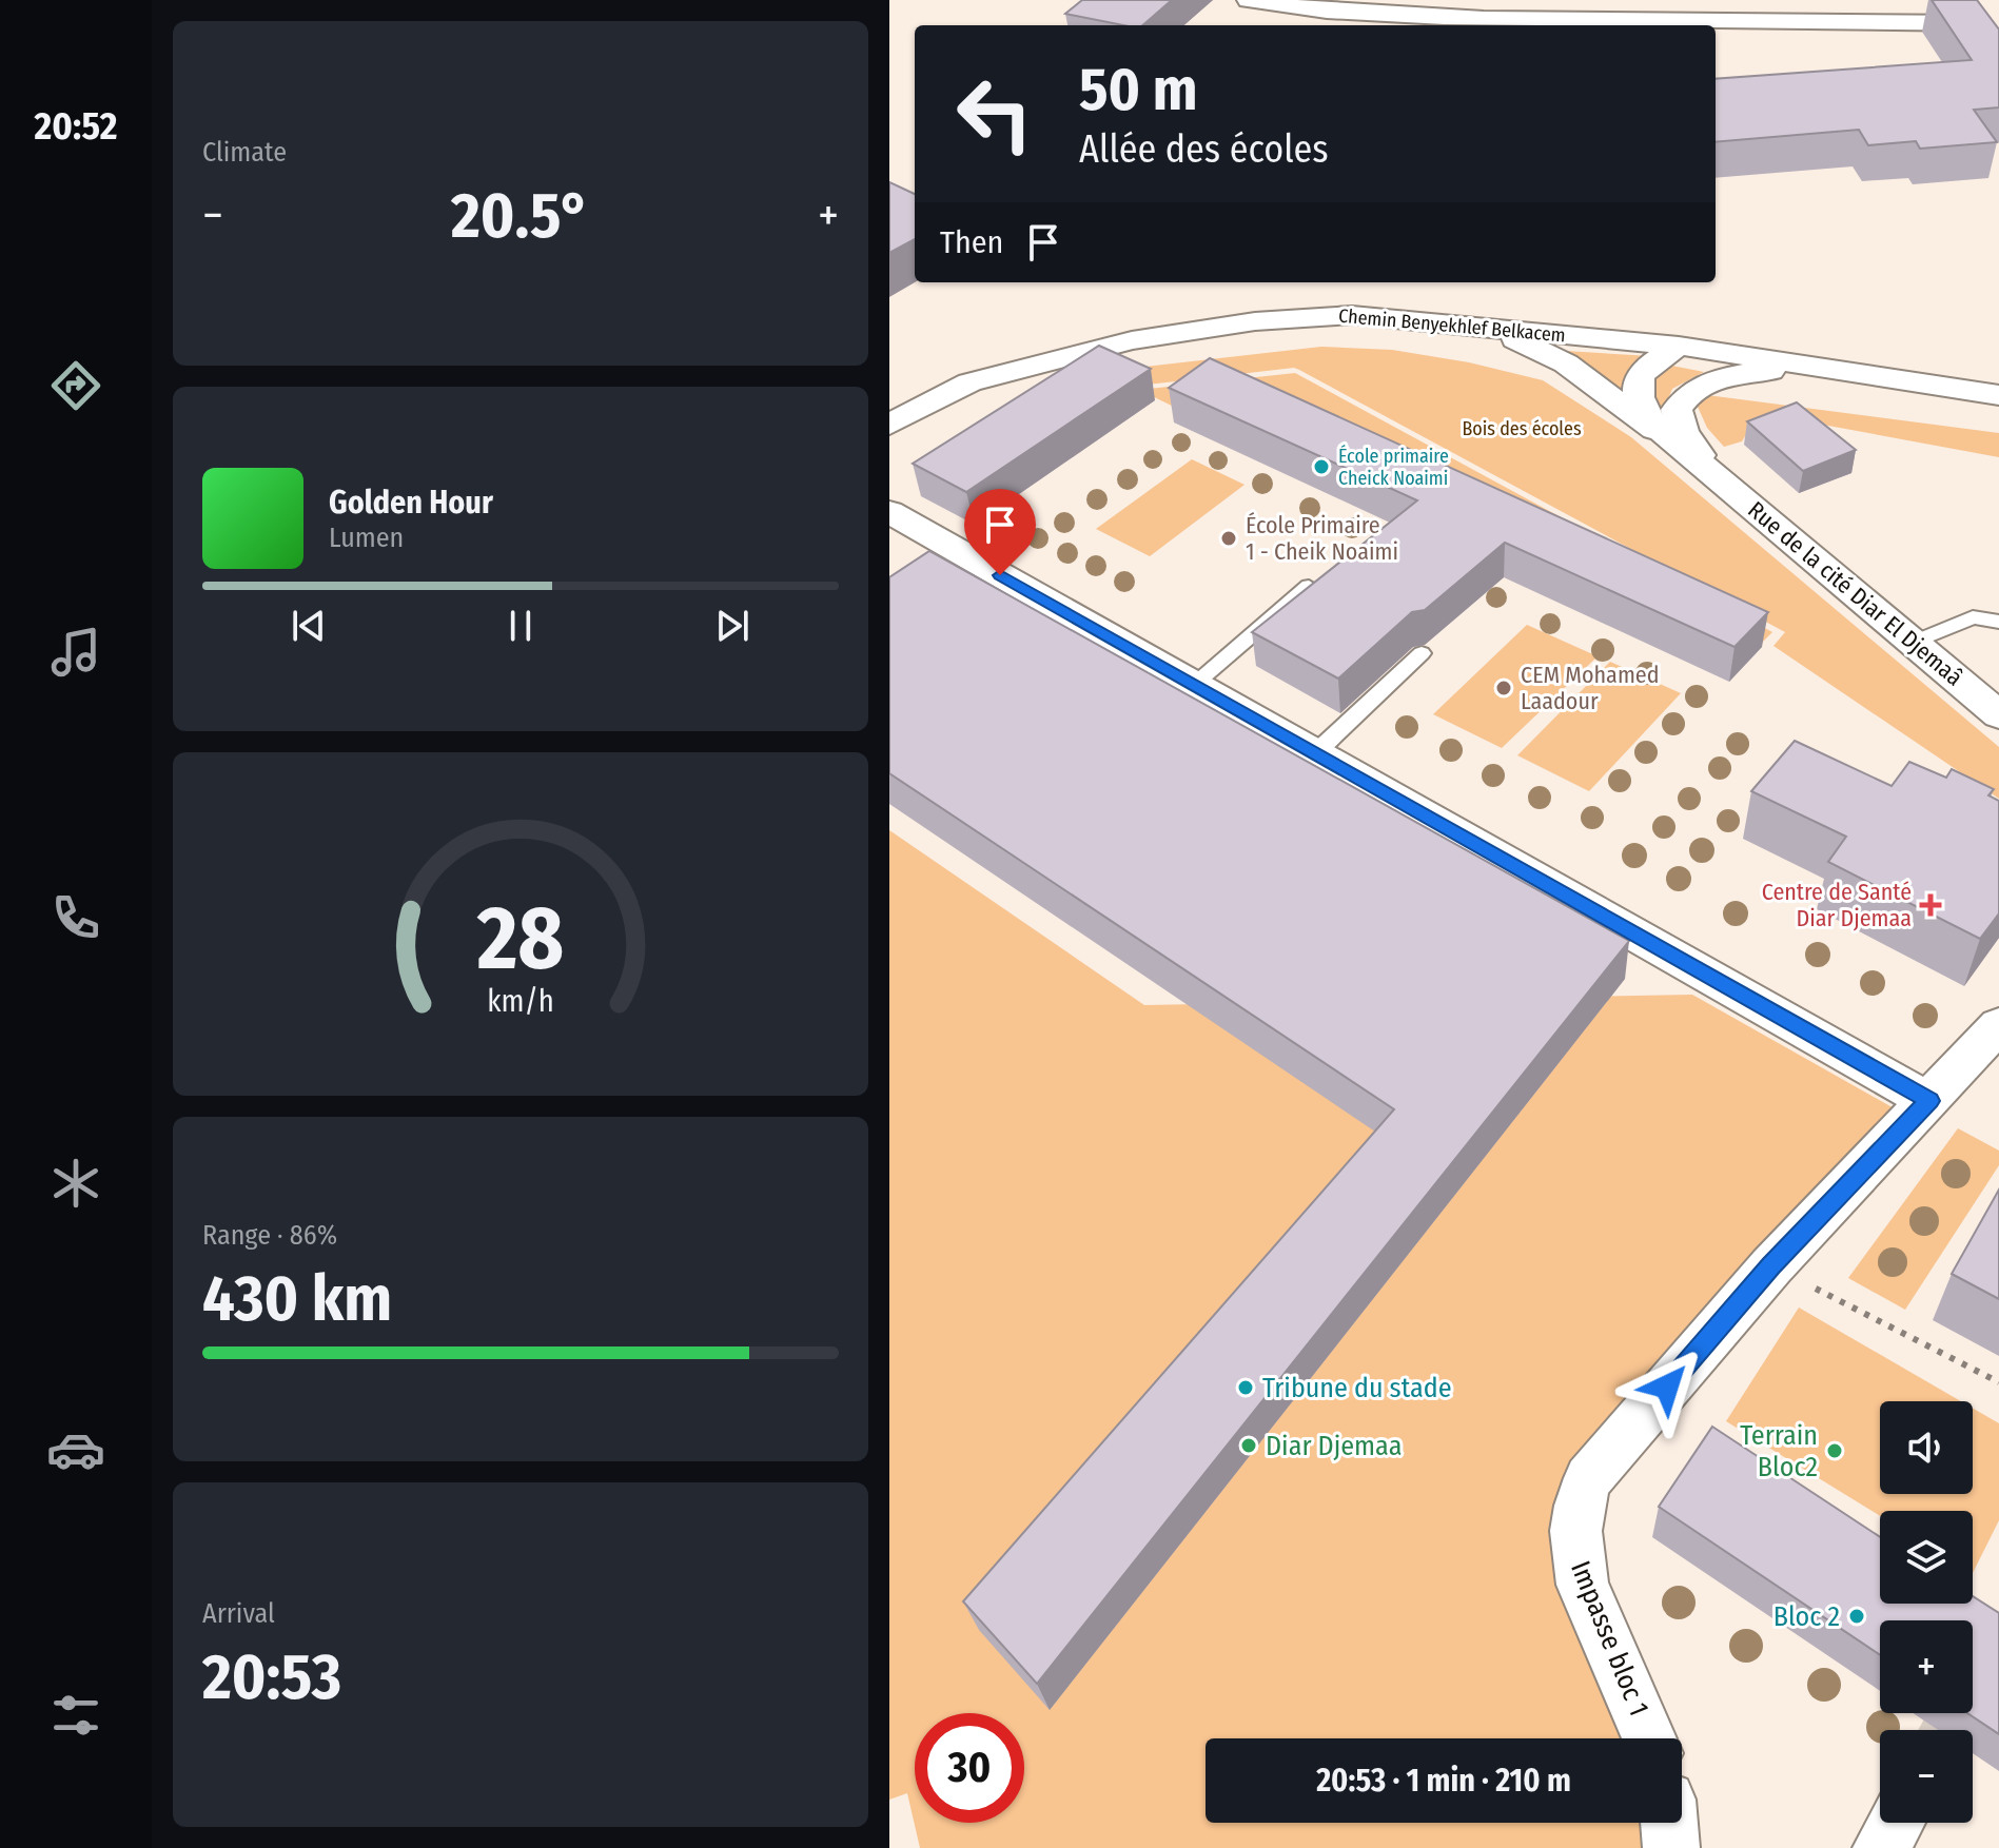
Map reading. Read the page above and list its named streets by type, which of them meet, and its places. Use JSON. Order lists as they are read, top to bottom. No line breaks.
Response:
{"streets":{"street":["Chemin Benyekhlef Belkacem","Rue de la cité Diar El Djemaâ","Impasse bloc 1"]},"crossings":[["Chemin Benyekhlef Belkacem","Rue de la cité Diar El Djemaâ"]],"parks":["Bois des écoles"],"places":{"other":["École primaire Cheick Noaimi","École Primaire 1 - Cheik Noaimi","CEM Mohamed Laadour","Tribune du stade","Diar Djemaa","Terrain Bloc2","Bloc 2"],"health":["Centre de Santé Diar Djemaa"]},"page":{"tabs":"20:52","tile":["Climate",["Range · 86%","430 km"],["Arrival","20:53"]],"turn":["50 m","Allée des écoles"],"heat":["−","20.5°","+"],"then":"Then","song":["Golden Hour","Lumen"],"map_buttons":["+","−"],"limit":"30","trip":"20:53 · 1 min · 210 m","gauge":["28","km/h"]}}
